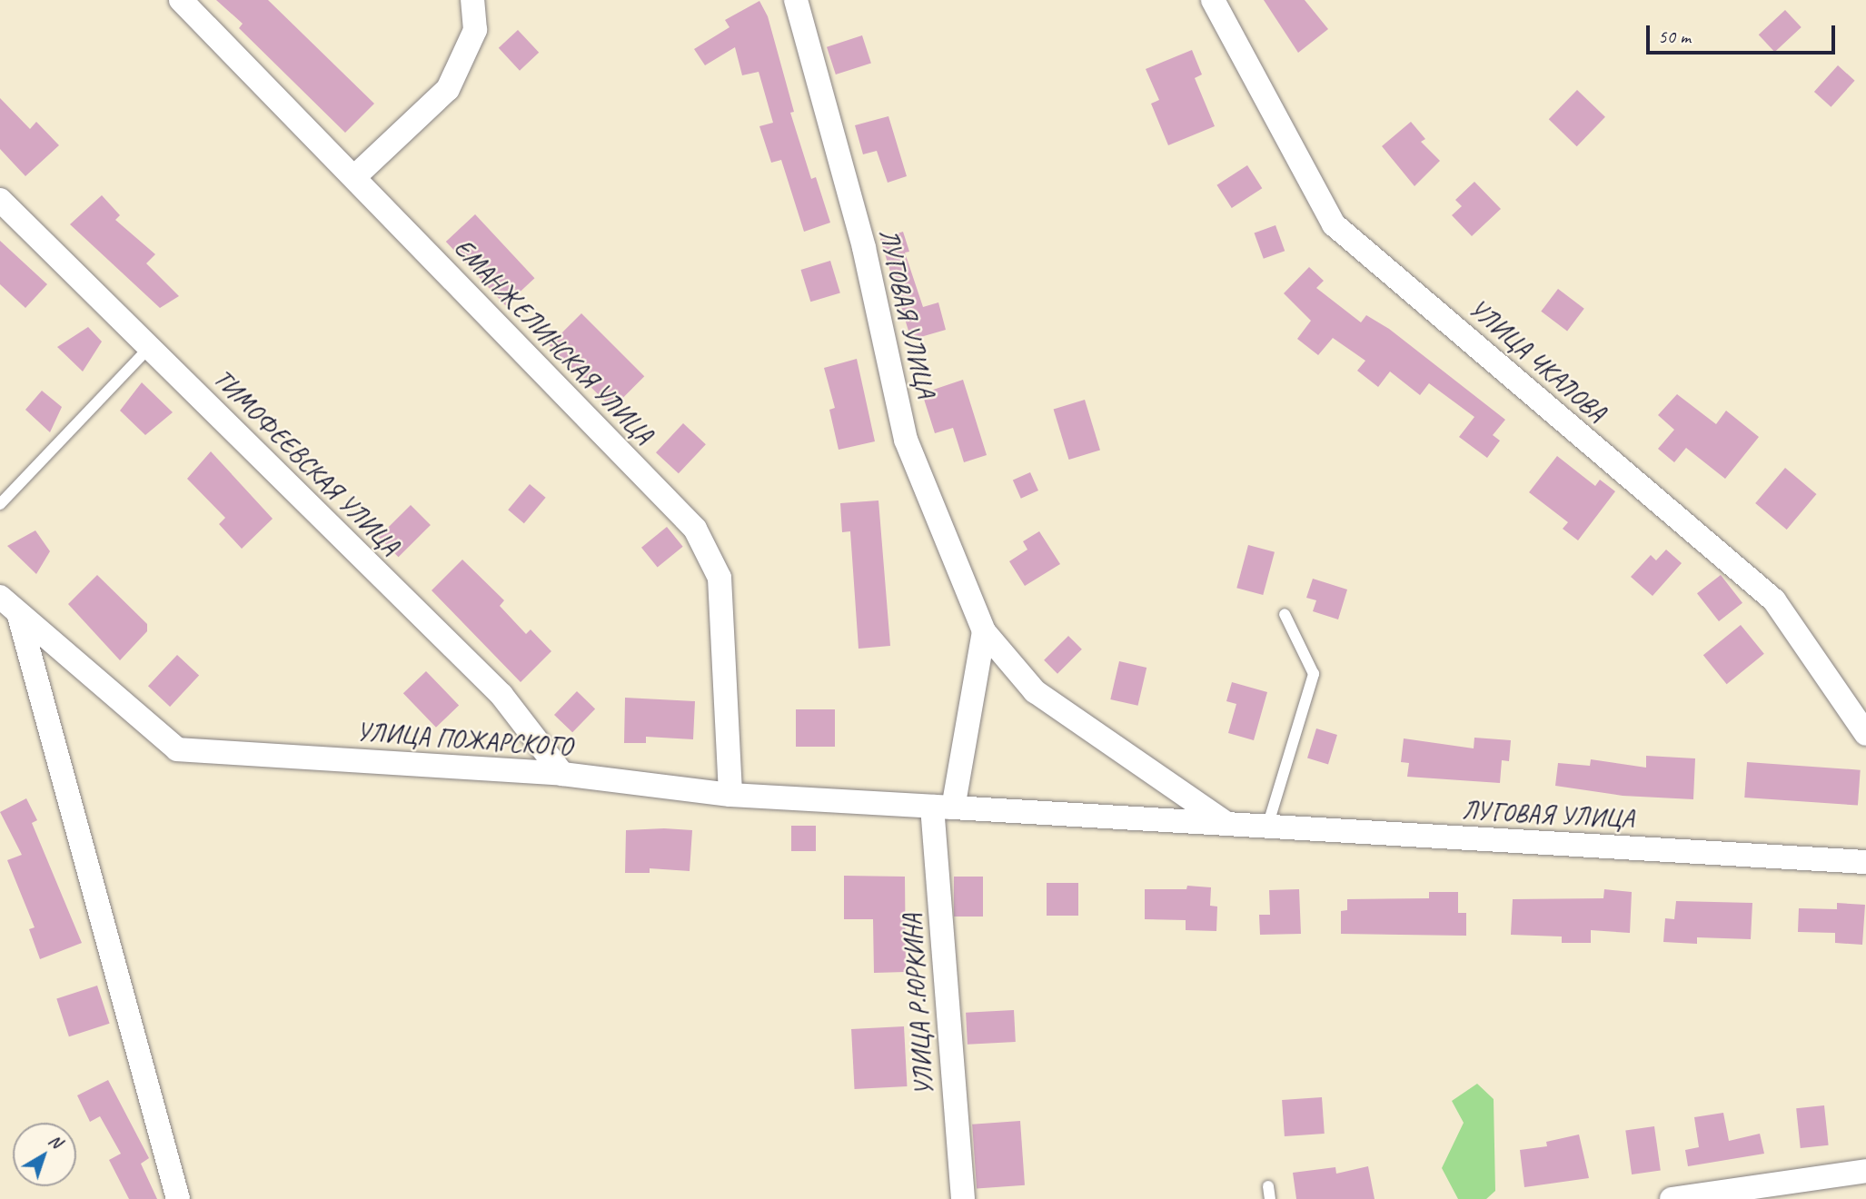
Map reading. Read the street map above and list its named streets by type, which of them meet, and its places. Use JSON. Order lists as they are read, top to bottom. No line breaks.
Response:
{"streets":{"street":["ЛУГОВАЯ УЛИЦА","ЕМАНЖЕЛИНСКАЯ УЛИЦА","УЛИЦА ЧКАЛОВА","ТИМОФЕЕВСКАЯ УЛИЦА","УЛИЦА ПОЖАРСКОГО","УЛИЦА Р.ЮРКИНА"]},"crossings":[["ЛУГОВАЯ УЛИЦА","УЛИЦА ПОЖАРСКОГО"],["ЛУГОВАЯ УЛИЦА","УЛИЦА Р.ЮРКИНА"],["ЕМАНЖЕЛИНСКАЯ УЛИЦА","УЛИЦА ПОЖАРСКОГО"],["ТИМОФЕЕВСКАЯ УЛИЦА","УЛИЦА ПОЖАРСКОГО"],["УЛИЦА ПОЖАРСКОГО","УЛИЦА Р.ЮРКИНА"]],"scale_bar":"50 m","north":"top right"}
